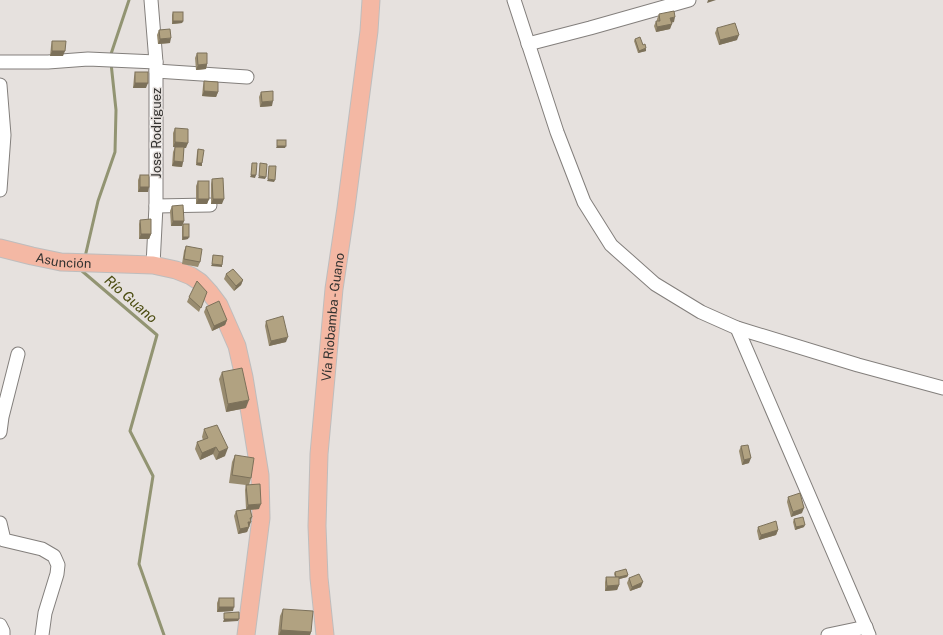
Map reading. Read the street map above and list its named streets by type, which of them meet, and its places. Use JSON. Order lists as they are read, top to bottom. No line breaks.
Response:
{"streets":{"main road":["Asunción","Vía Riobamba - Guano"],"street":["Jose Rodriguez"]},"crossings":[["Jose Rodriguez","Asunción"]],"water":["Río Guano"]}
